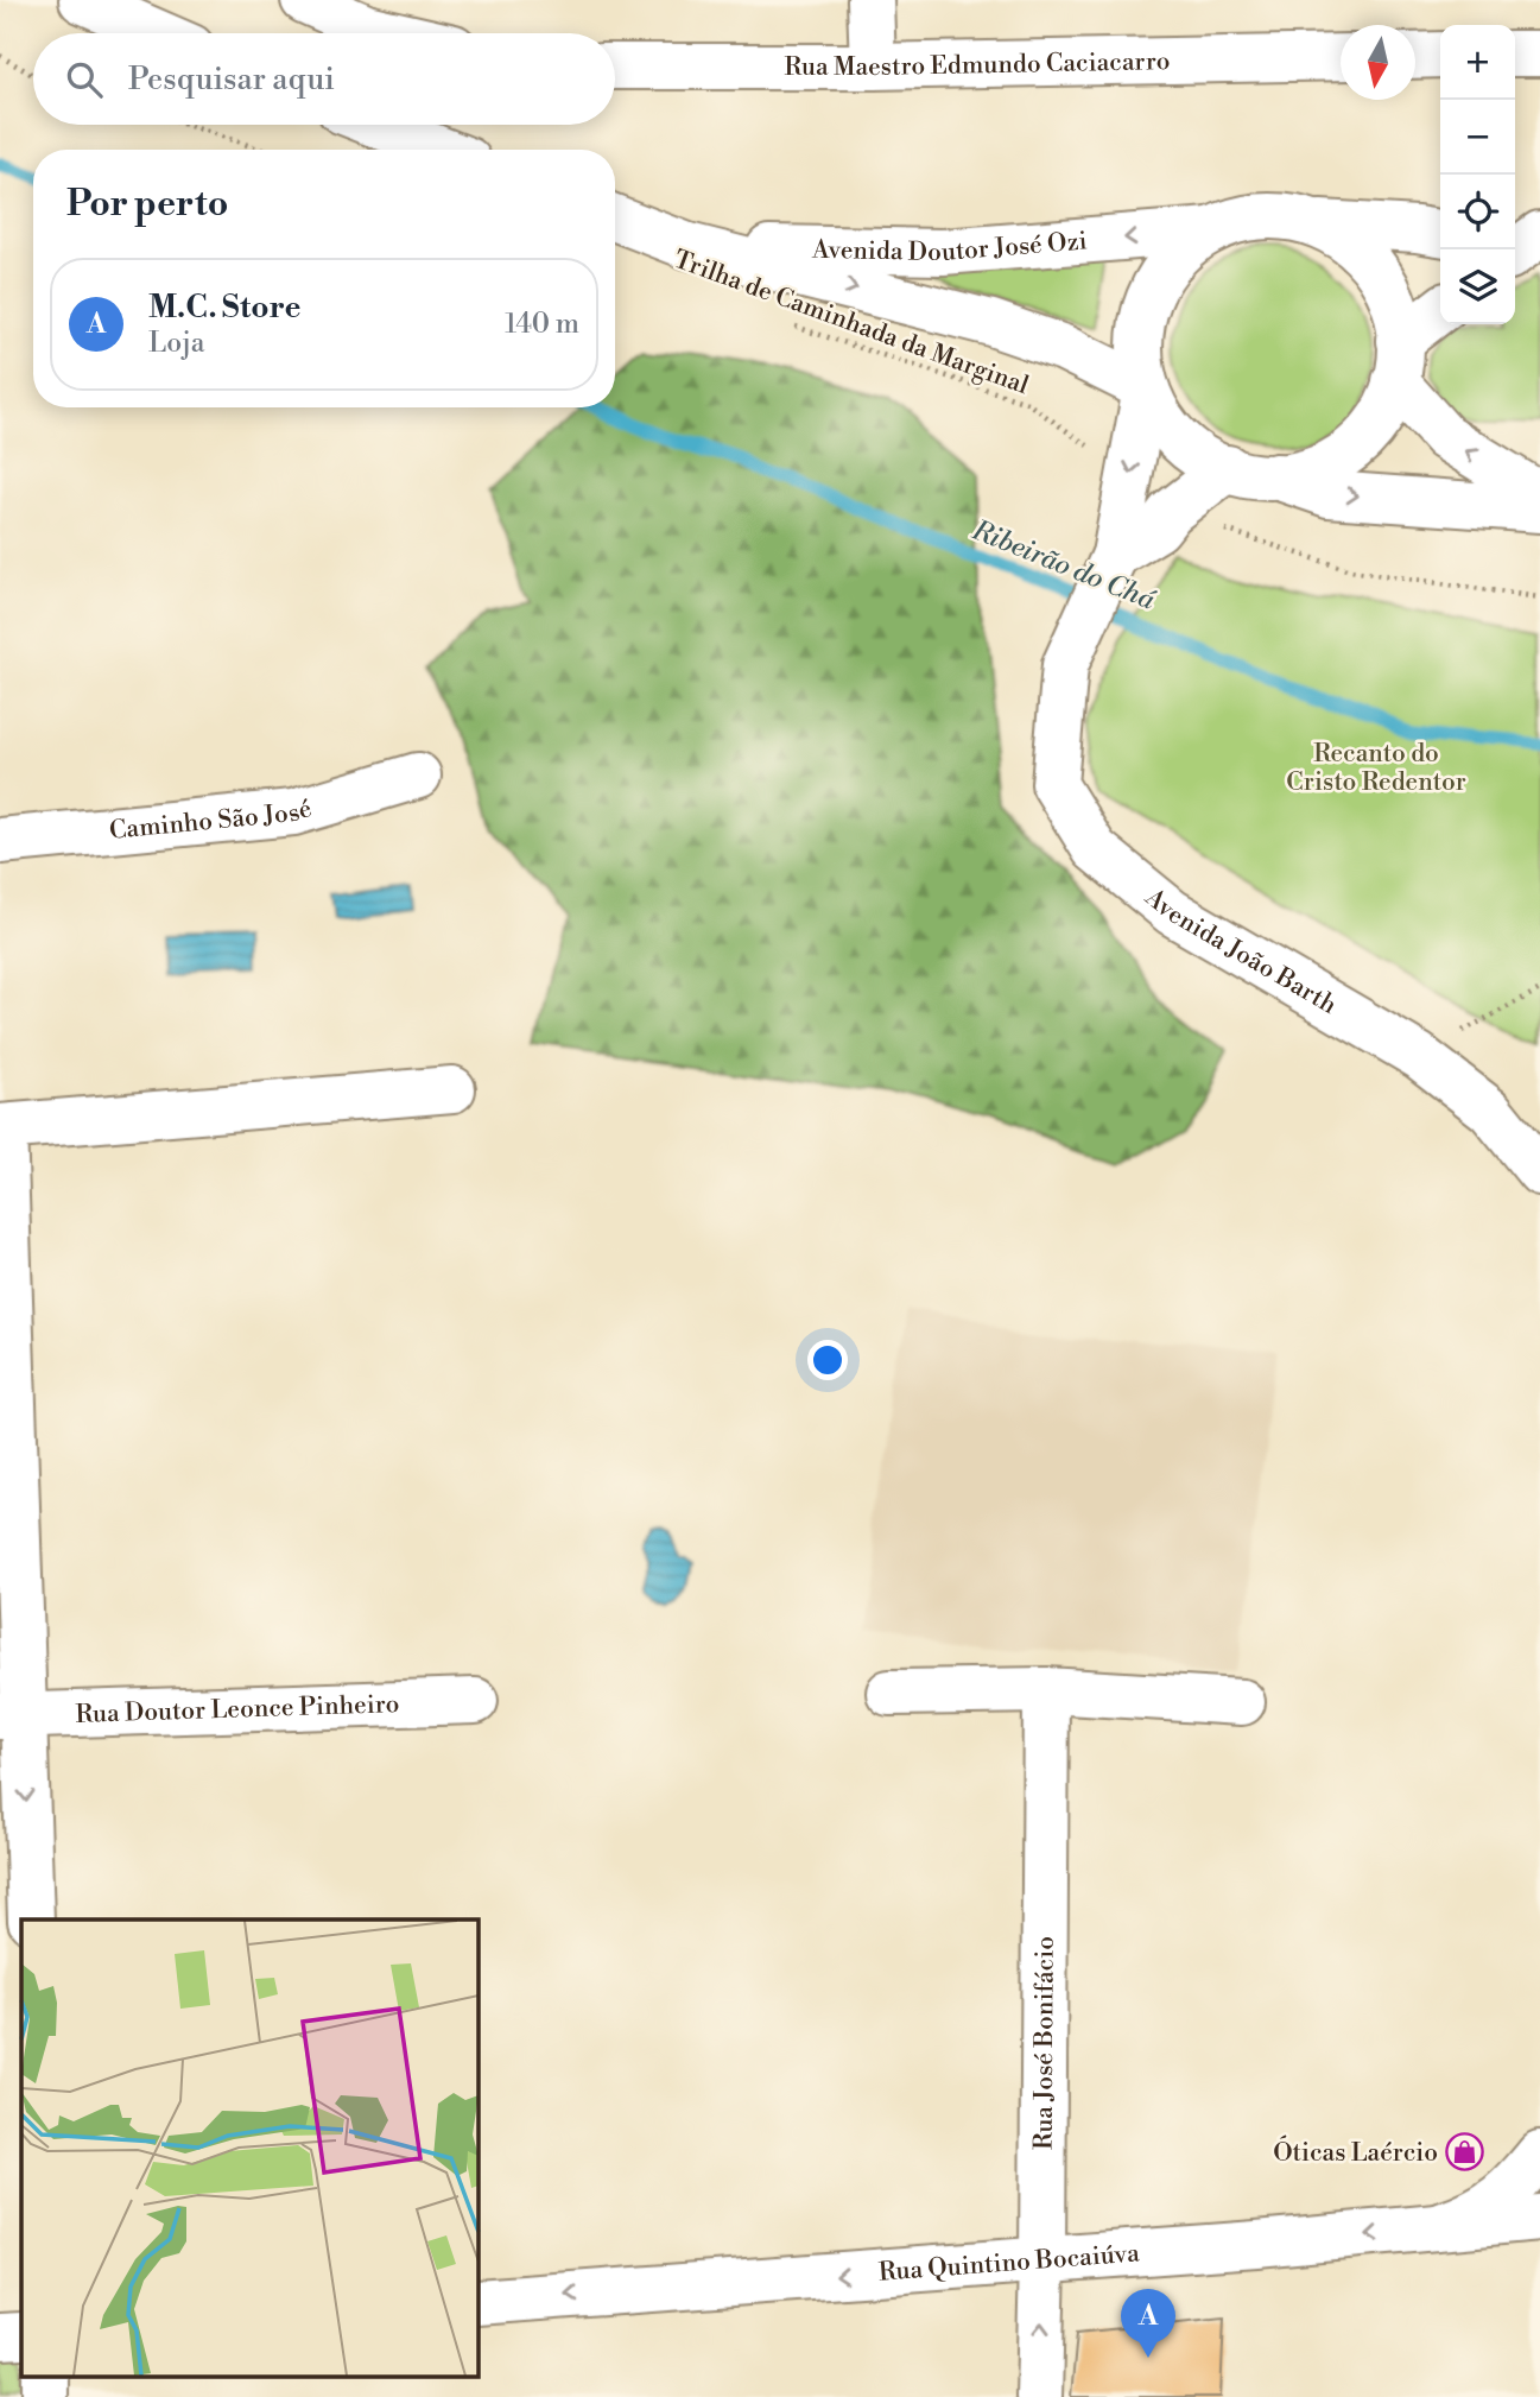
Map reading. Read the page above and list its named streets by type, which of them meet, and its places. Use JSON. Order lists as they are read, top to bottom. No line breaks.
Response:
{"streets":{"main road":["Rua Maestro Edmundo Caciacarro","Avenida Doutor José Ozi","Caminho São José","Avenida João Barth","Rua Doutor Leonce Pinheiro","Rua José Bonifácio","Rua Quintino Bocaiúva"],"path":["Trilha de Caminhada da Marginal"]},"crossings":[["Avenida Doutor José Ozi","Avenida João Barth"],["Trilha de Caminhada da Marginal","Avenida João Barth"],["Rua José Bonifácio","Rua Quintino Bocaiúva"]],"one_way":["Rua Quintino Bocaiúva"],"water":["Ribeirão do Chá"],"parks":["Recanto do Cristo Redentor"],"places":{"shop":["Óticas Laércio"]},"north":"bottom","page":{"map_buttons":["+","−"],"search":"Pesquisar aqui","heading":"Por perto","list":[{"mark":"A","name":"M.C. Store","note":"Loja","value":"140 m"}],"pins":"A"}}
